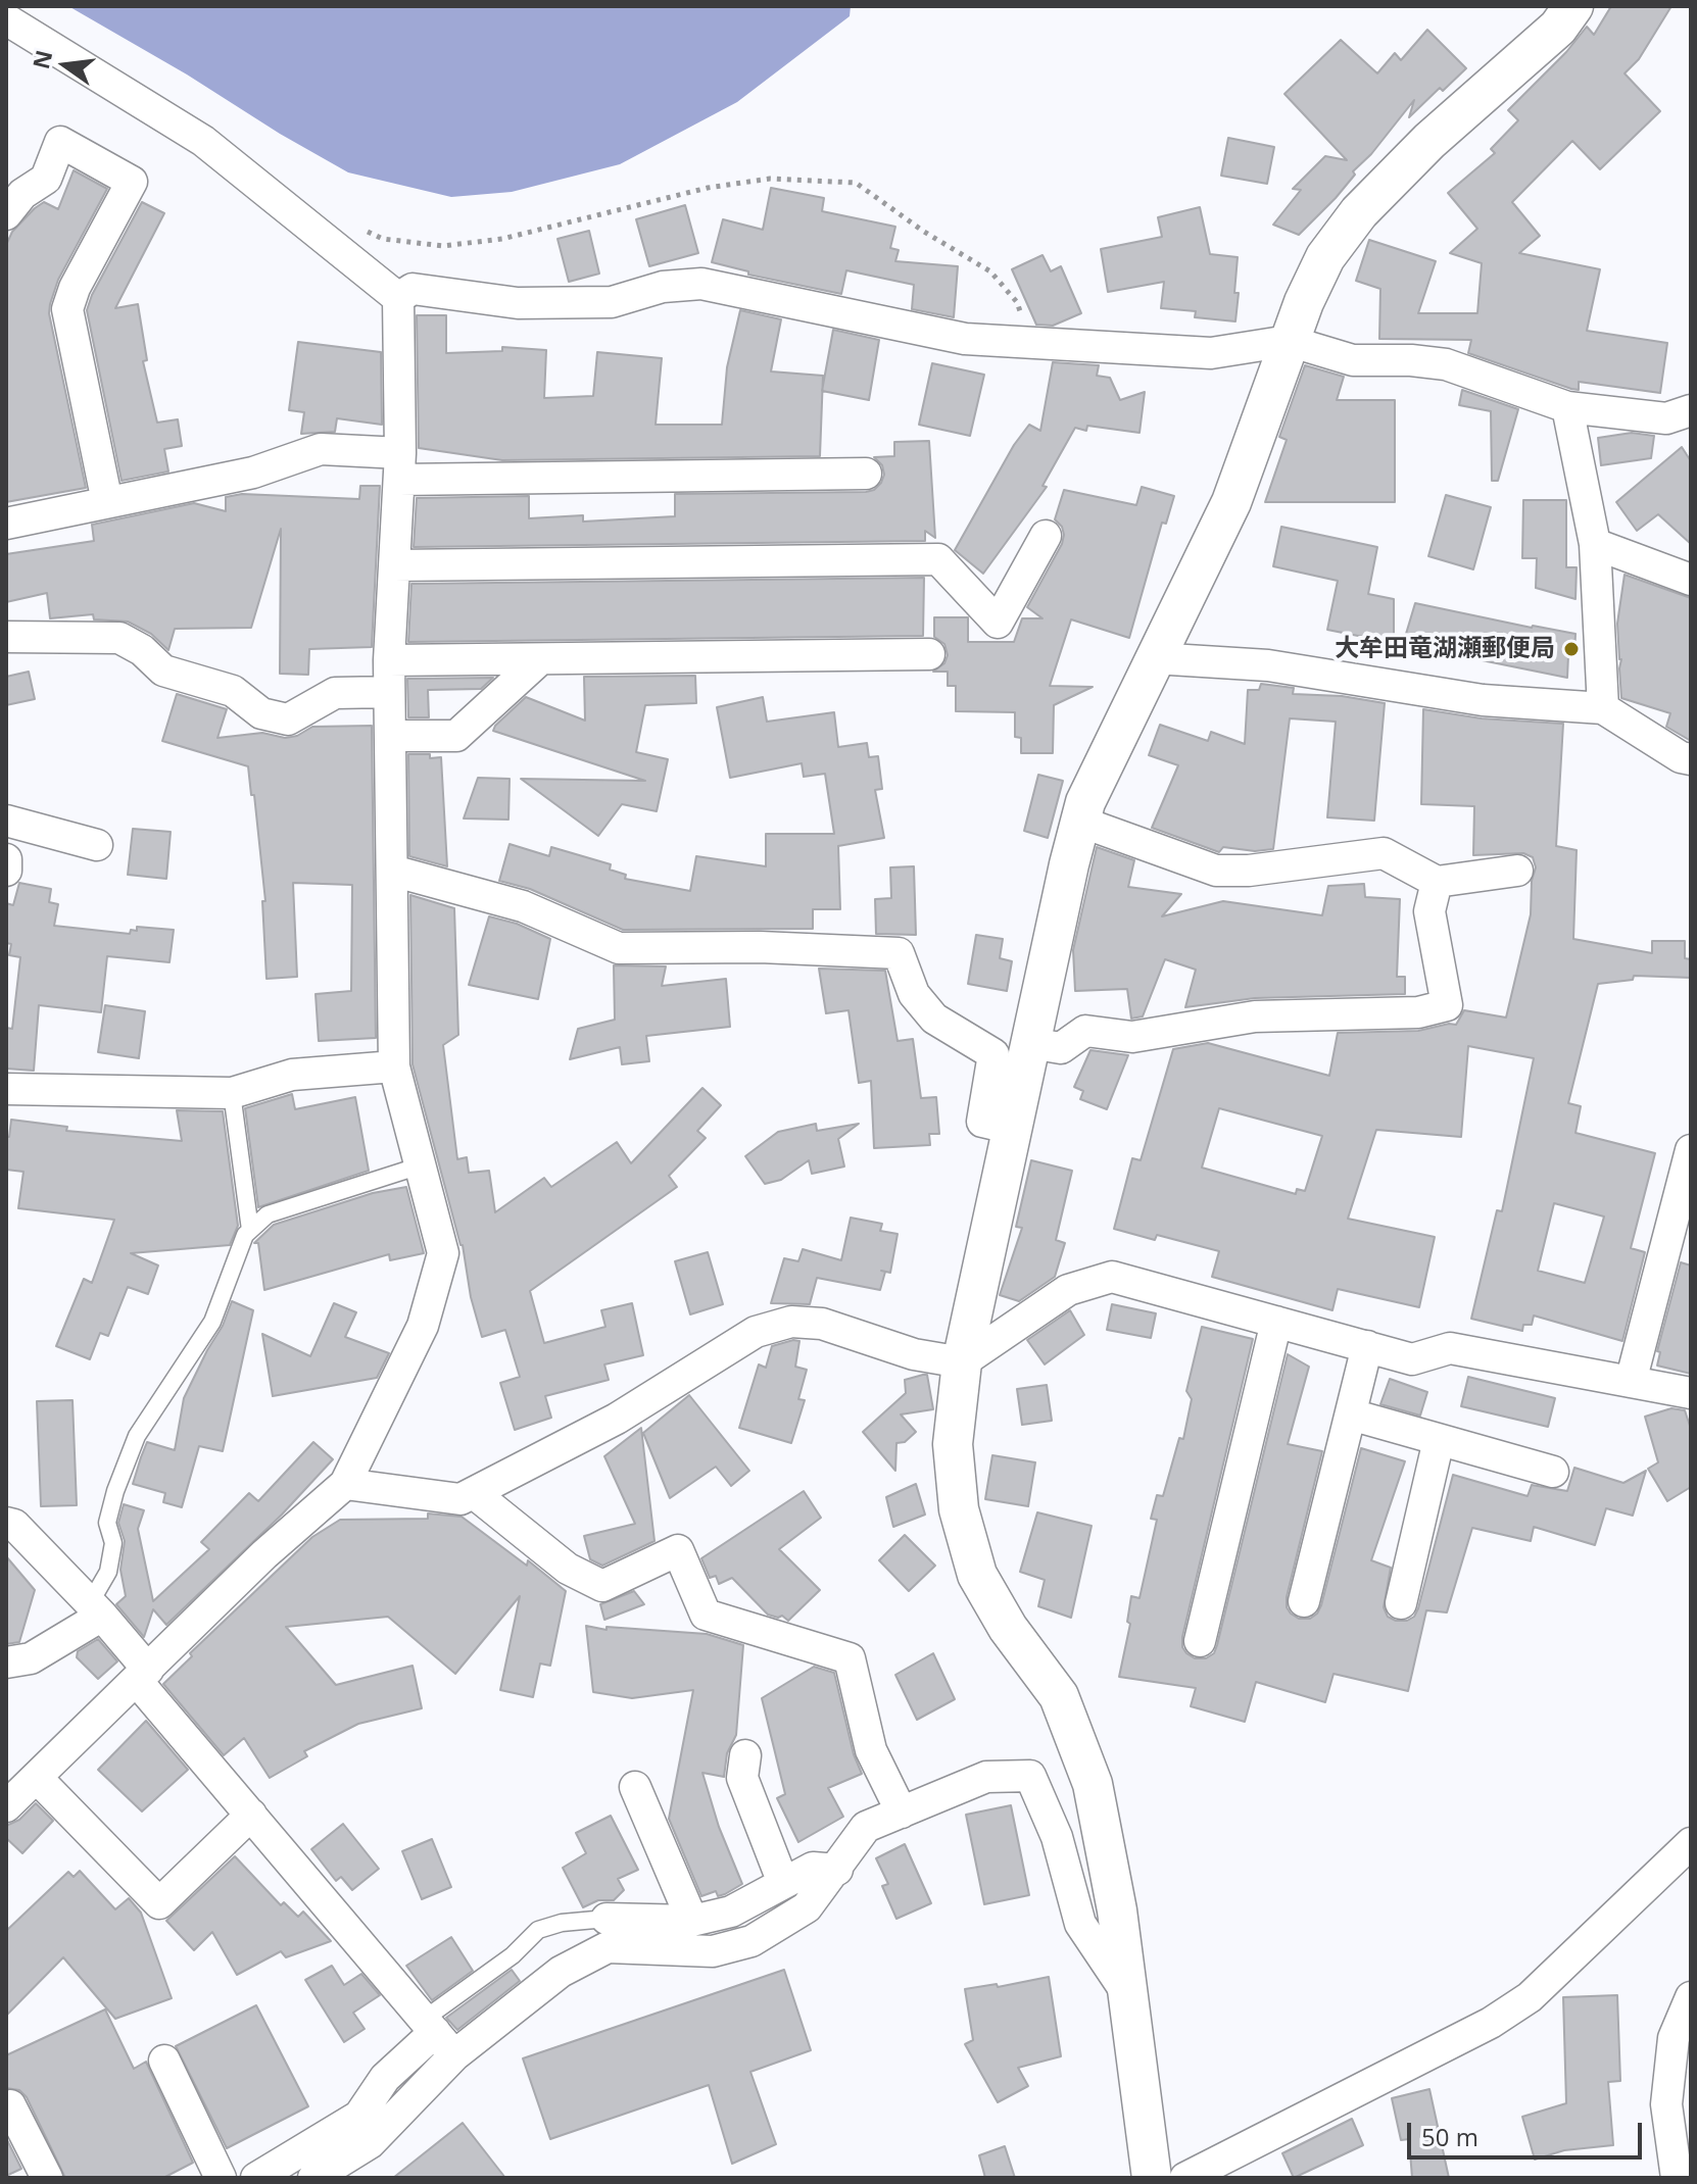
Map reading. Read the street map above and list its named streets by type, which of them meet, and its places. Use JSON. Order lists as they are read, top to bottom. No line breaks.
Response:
{"places":["大牟田竜湖瀬郵便局"],"scale_bar":"50 m","north":"left"}
